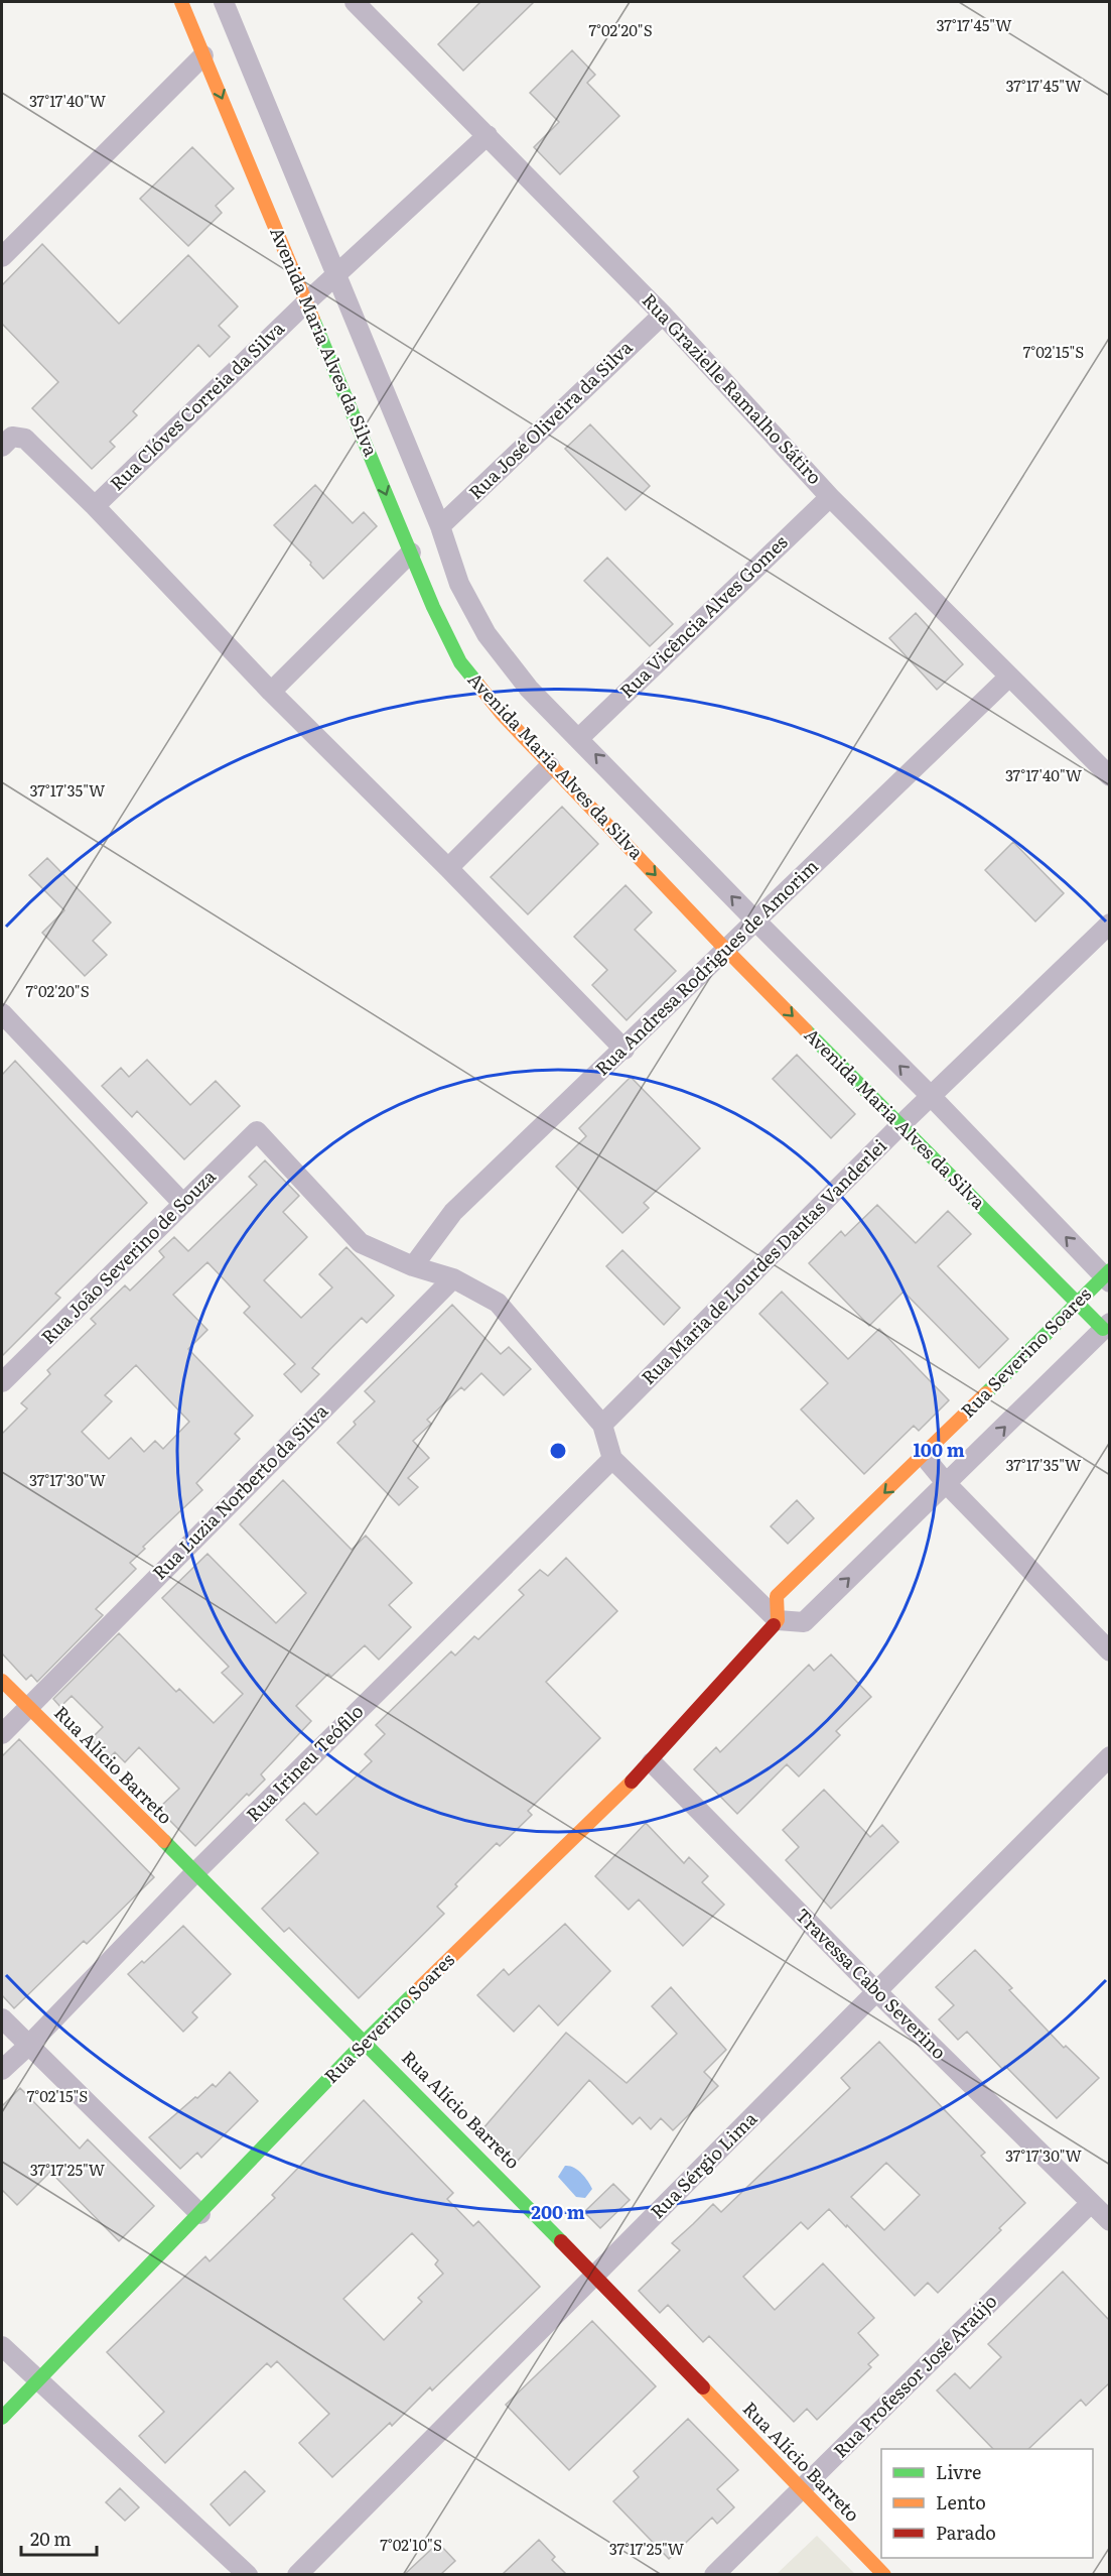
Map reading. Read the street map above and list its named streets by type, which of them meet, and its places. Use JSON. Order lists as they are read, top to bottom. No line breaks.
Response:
{"streets":{"street":["Avenida Maria Alves da Silva","Rua Grazielle Ramalho Sátiro","Rua Clóves Correia da Silva","Rua José Oliveira da Silva","Rua Vicência Alves Gomes","Rua Andresa Rodrigues de Amorim","Rua João Severino de Souza","Rua Maria de Lourdes Dantas Vanderlei","Rua Severino Soares","Rua Luzia Norberto da Silva","Rua Irineu Teófilo","Rua Alício Barreto","Travessa Cabo Severino","Rua Sérgio Lima","Rua Professor José Araújo"]},"crossings":[["Avenida Maria Alves da Silva","Rua Clóves Correia da Silva"],["Avenida Maria Alves da Silva","Rua José Oliveira da Silva"],["Avenida Maria Alves da Silva","Rua Vicência Alves Gomes"],["Avenida Maria Alves da Silva","Rua Andresa Rodrigues de Amorim"],["Avenida Maria Alves da Silva","Rua Maria de Lourdes Dantas Vanderlei"],["Avenida Maria Alves da Silva","Rua Severino Soares"],["Rua Grazielle Ramalho Sátiro","Rua Clóves Correia da Silva"],["Rua Grazielle Ramalho Sátiro","Rua José Oliveira da Silva"],["Rua Grazielle Ramalho Sátiro","Rua Vicência Alves Gomes"],["Rua Grazielle Ramalho Sátiro","Rua Andresa Rodrigues de Amorim"],["Rua Andresa Rodrigues de Amorim","Rua João Severino de Souza"],["Rua Severino Soares","Rua Alício Barreto"],["Rua Severino Soares","Travessa Cabo Severino"],["Rua Luzia Norberto da Silva","Rua Alício Barreto"],["Rua Irineu Teófilo","Rua Alício Barreto"],["Rua Alício Barreto","Rua Sérgio Lima"],["Rua Alício Barreto","Rua Professor José Araújo"],["Travessa Cabo Severino","Rua Sérgio Lima"],["Travessa Cabo Severino","Rua Professor José Araújo"]],"legend":["Livre","Lento","Parado"],"scale_bar":"20 m","coordinates":["37°17'45\"W","7°02'20\"S","37°17'40\"W","7°02'15\"S","37°17'35\"W","37°17'30\"W","37°17'25\"W","7°02'10\"S"],"rings":["100 m","200 m"]}
